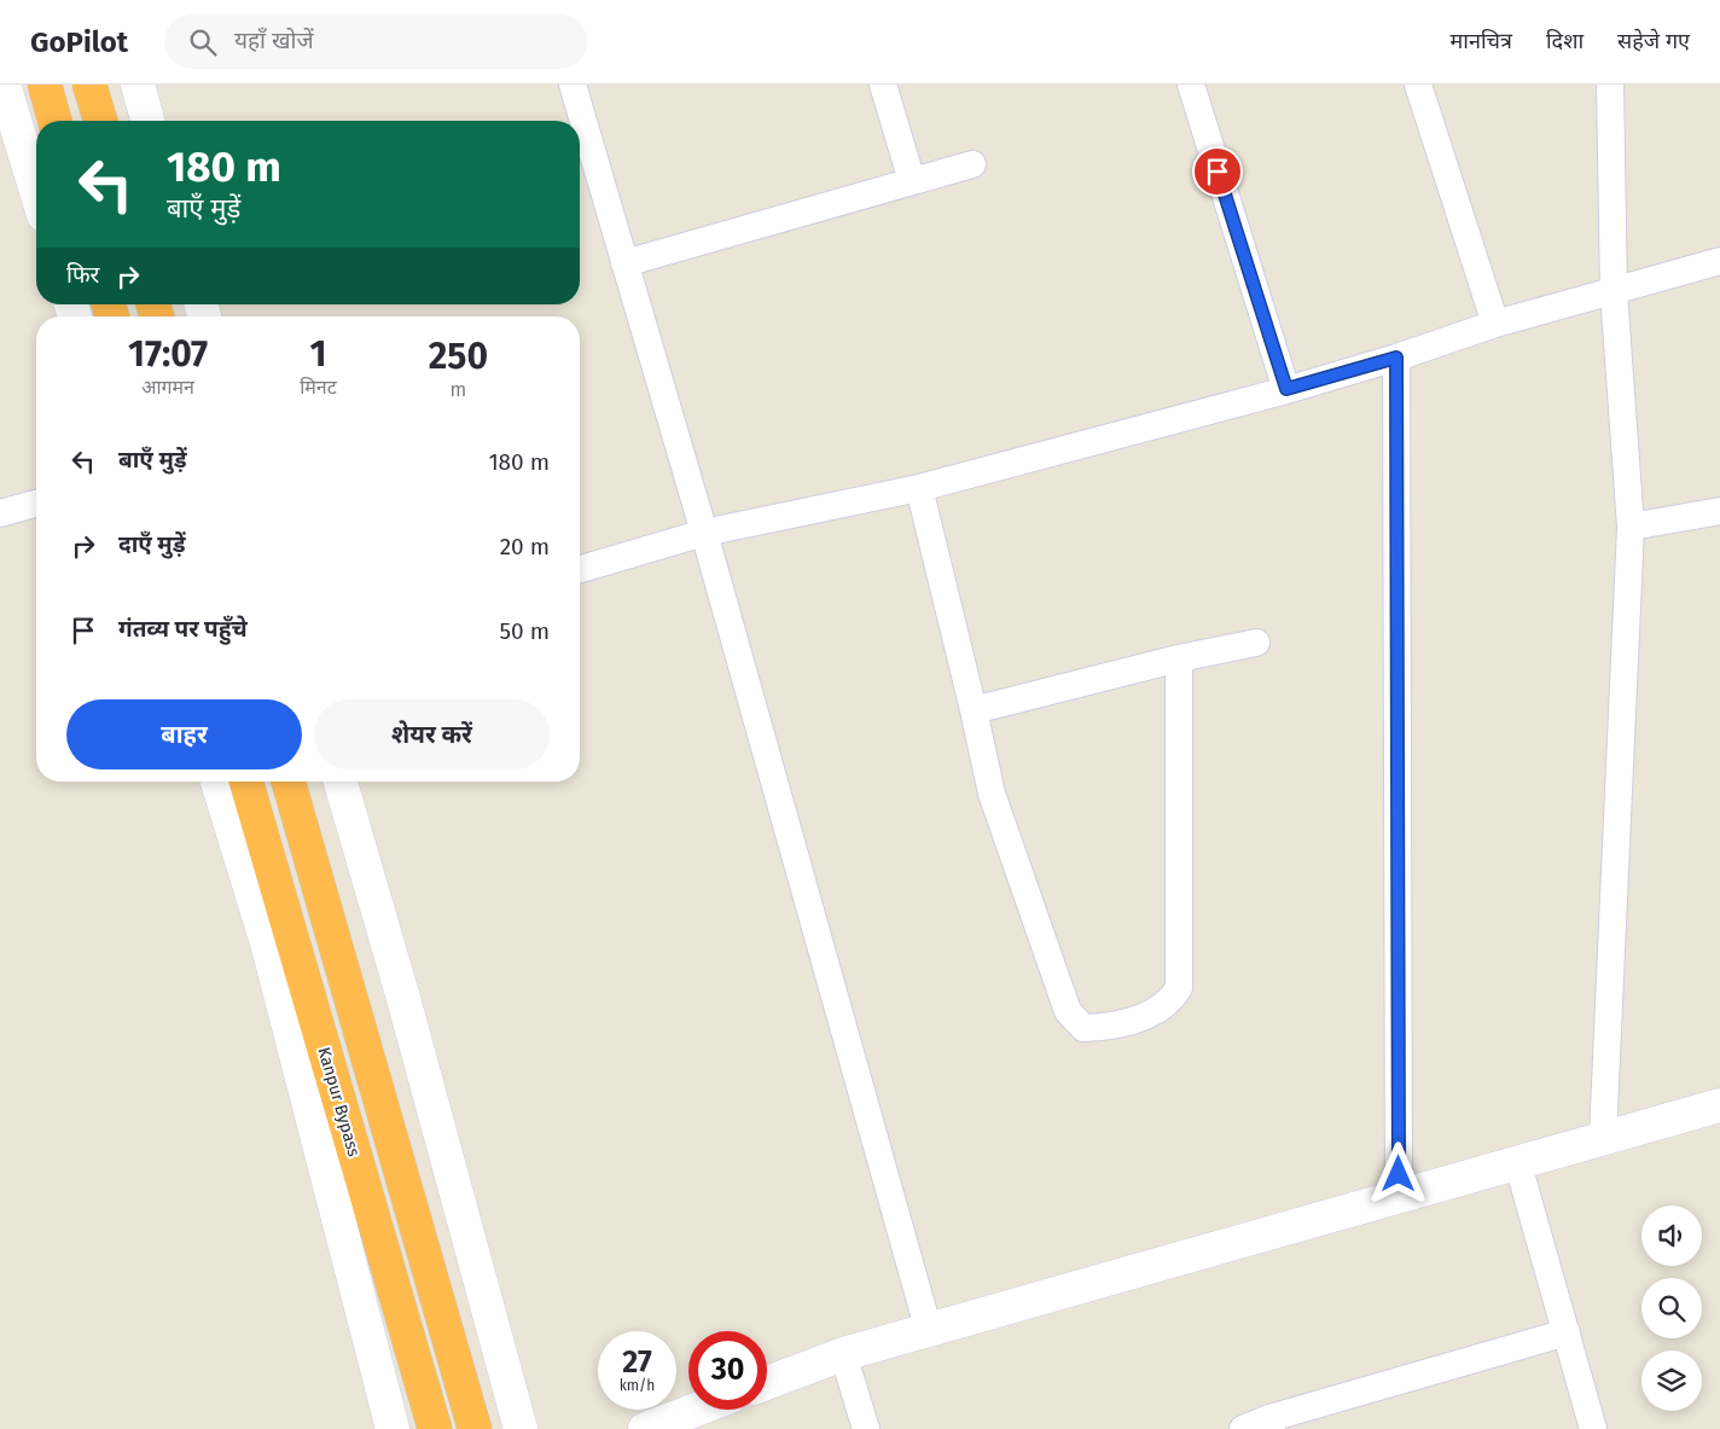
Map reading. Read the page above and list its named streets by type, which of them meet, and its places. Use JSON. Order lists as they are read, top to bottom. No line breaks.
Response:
{"streets":{"highway":["Kanpur Bypass"]},"page":{"header":"GoPilot","search":"यहाँ खोजें","nav":["मानचित्र","दिशा","सहेजे गए"],"turn":["180 m","बाएँ मुड़ें"],"then":"फिर","eta":["17:07","आगमन","1","मिनट","250","m"],"list":[{"name":"बाएँ मुड़ें","value":"180 m"},{"name":"दाएँ मुड़ें","value":"20 m"},{"name":"गंतव्य पर पहुँचे","value":"50 m"}],"buttons":["बाहर","शेयर करें"],"speed":"27 km/h","limit":"30"}}
